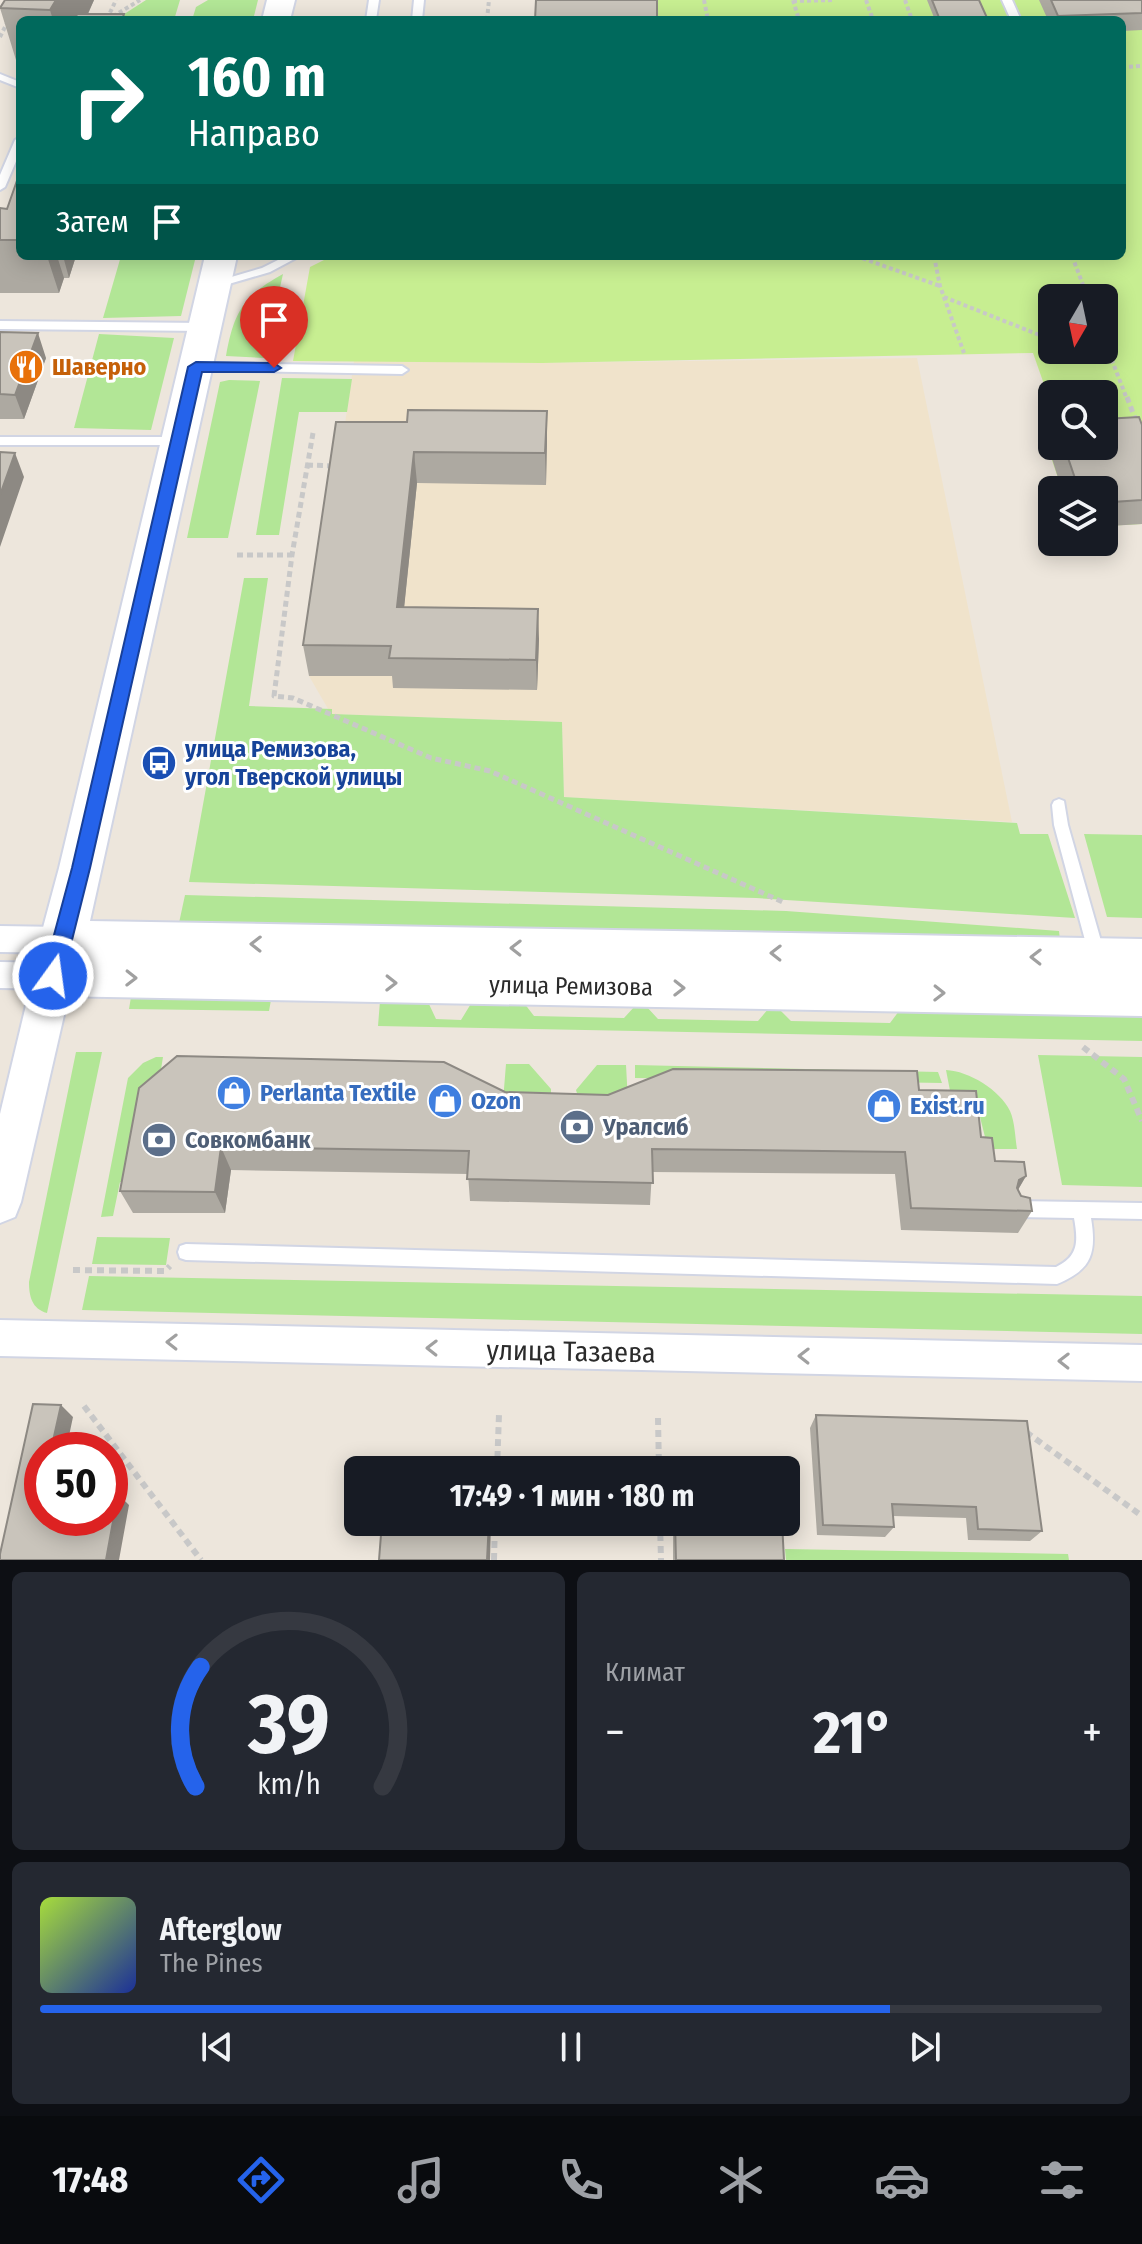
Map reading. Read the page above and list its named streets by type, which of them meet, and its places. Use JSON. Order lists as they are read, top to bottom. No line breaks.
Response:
{"streets":{"main road":["улица Ремизова"],"street":["улица Тазаева"]},"one_way":["улица Тазаева"],"places":{"restaurant":["Шаверно"],"bus stop":["улица Ремизова, угол Тверской улицы"],"shop":["Perlanta Textile","Ozon","Exist.ru"],"bank":["Уралсиб","Совкомбанк"]},"north":"bottom","page":{"turn":["160 m","Направо"],"then":"Затем","limit":"50","trip":"17:49 · 1 мин · 180 m","tile":"Климат","heat":["−","21°","+"],"song":["Afterglow","The Pines"],"tabs":"17:48","gauge":["39","km/h"]}}
